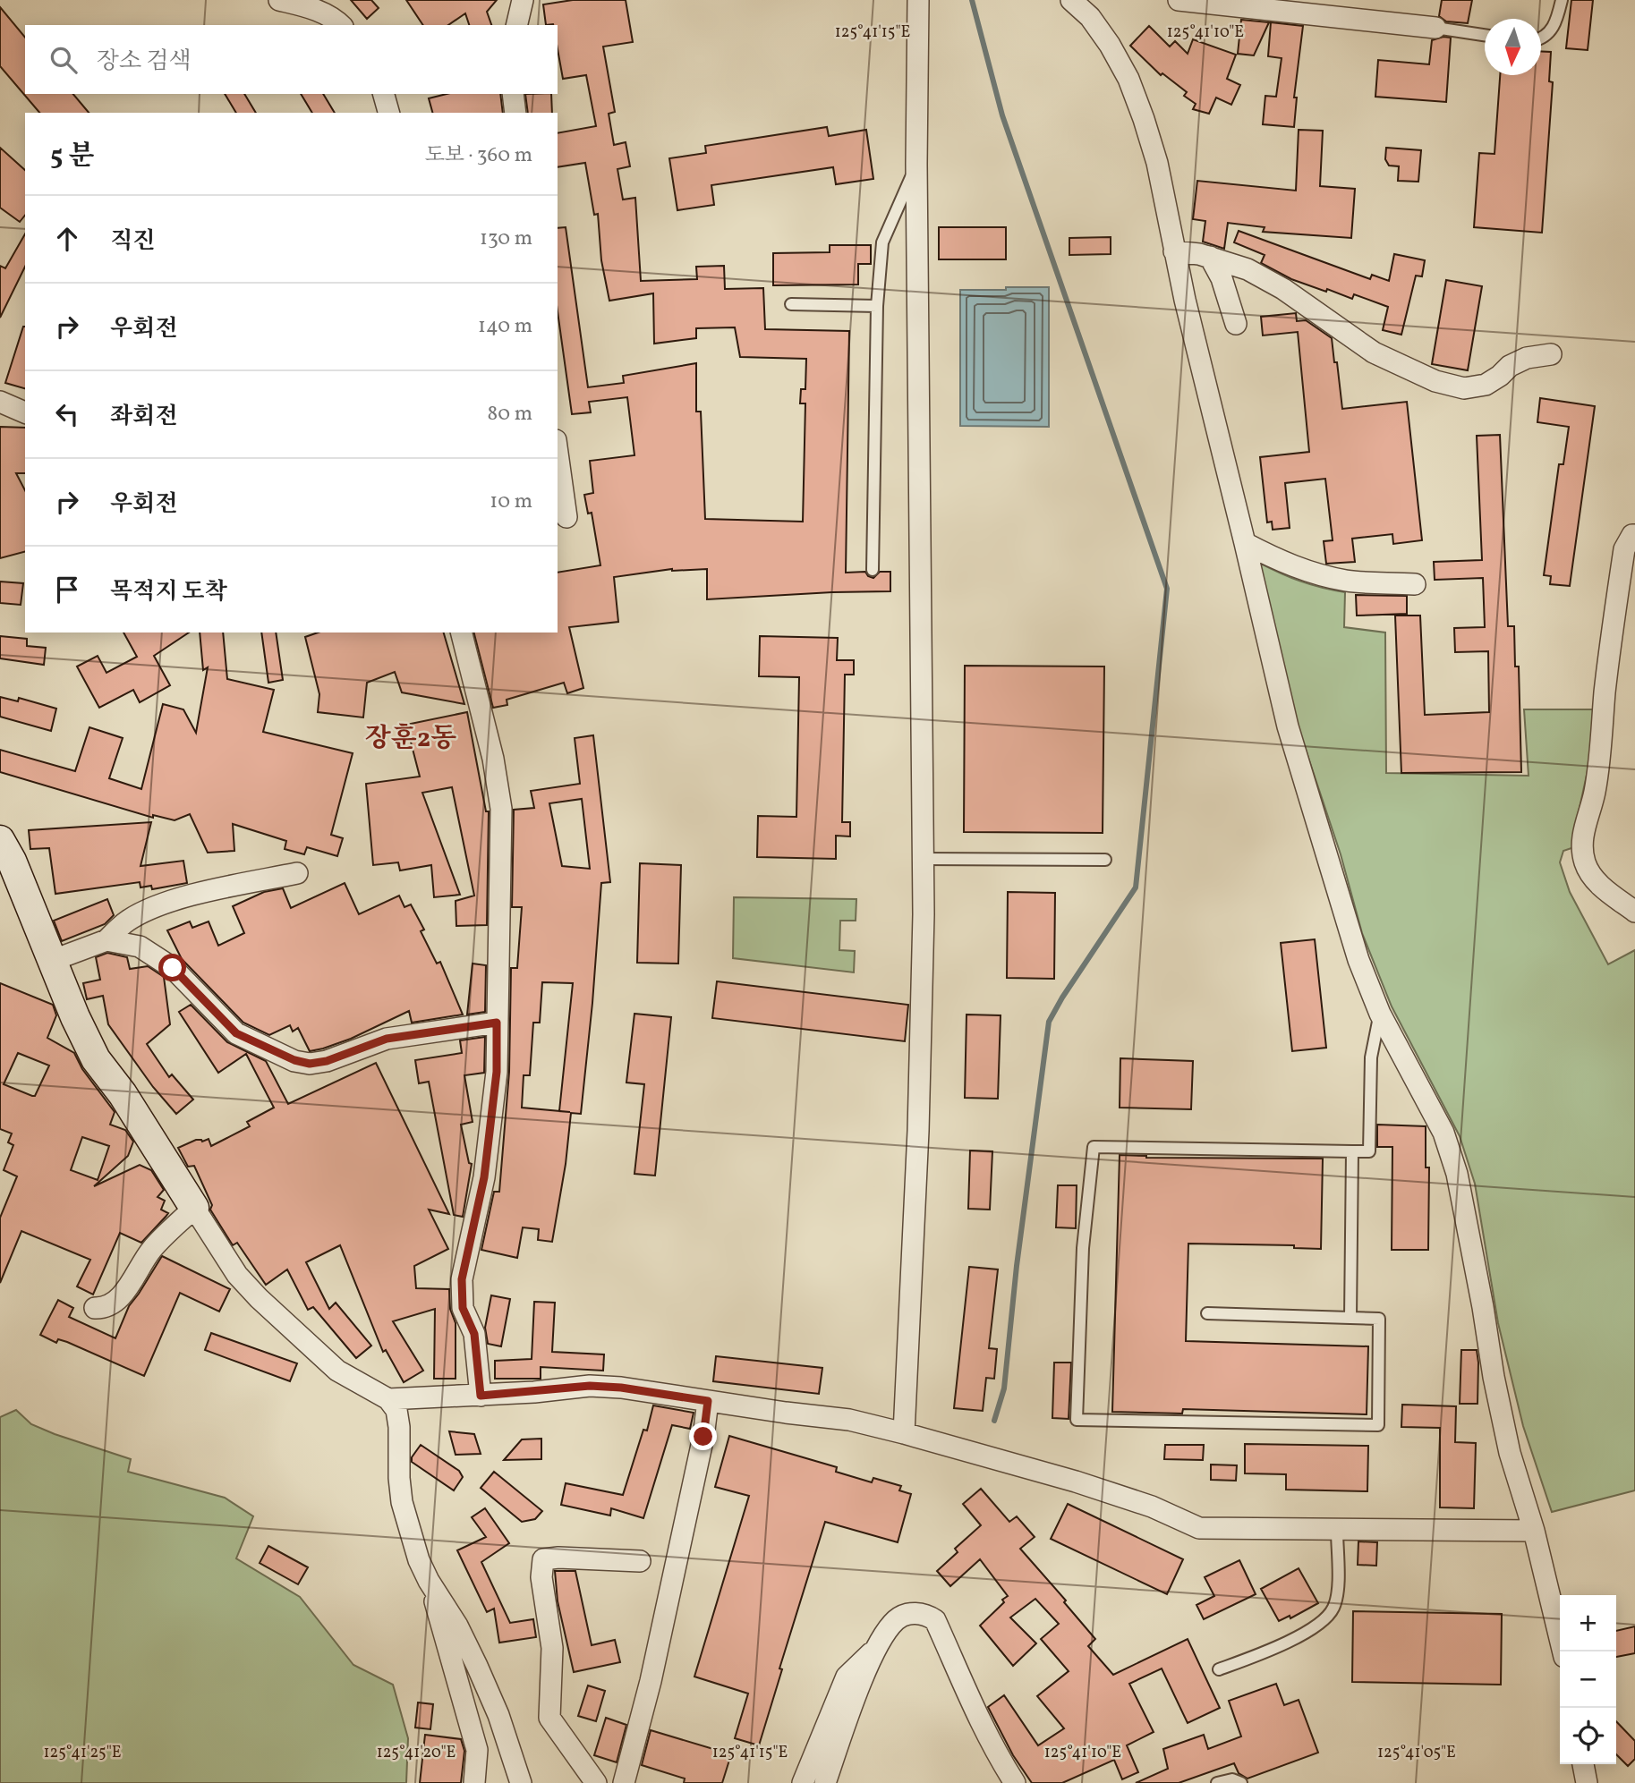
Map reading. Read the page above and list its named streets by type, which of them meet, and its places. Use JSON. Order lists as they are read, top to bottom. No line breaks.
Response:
{"districts":["장훈2동"],"north":"bottom","page":{"search":"장소 검색","heading":["5 분","도보 · 360 m"],"list":[["직진","130 m"],["우회전","140 m"],["좌회전","80 m"],["우회전","10 m"],"목적지 도착"],"map_buttons":["+","−"]},"coordinates":["125°41'15\"E","125°41'10\"E","125°41'25\"E","125°41'20\"E","125°41'05\"E"]}
